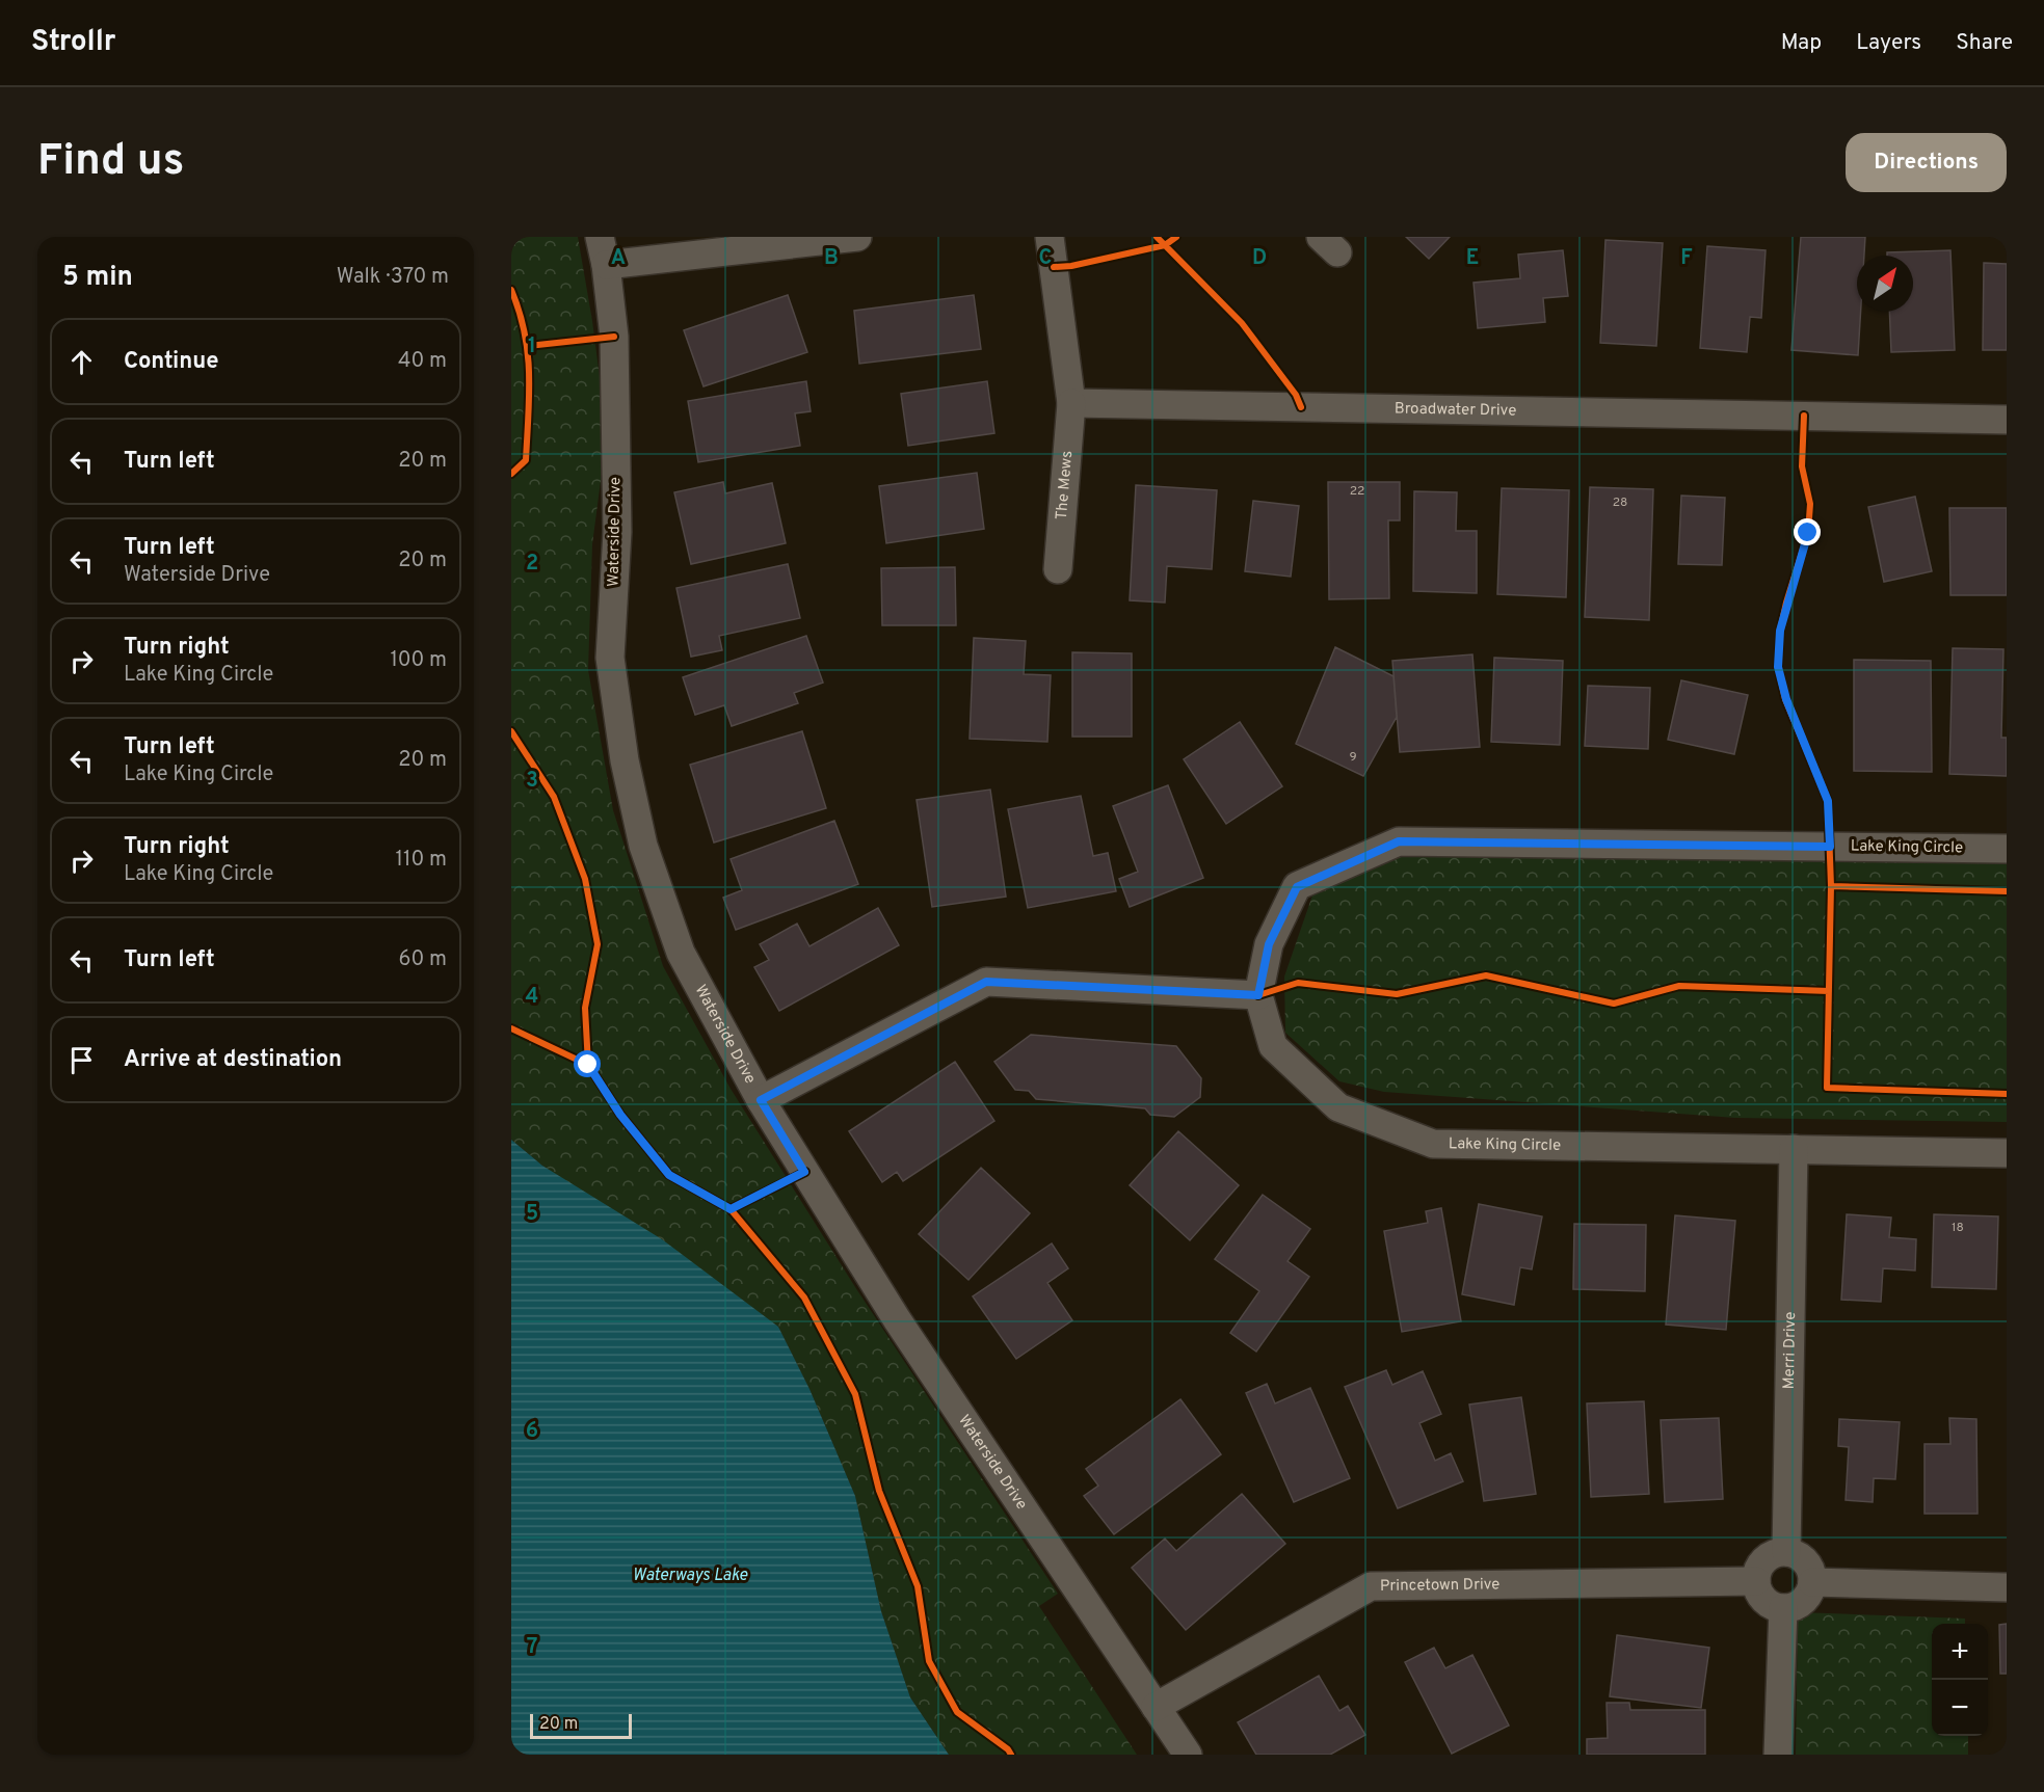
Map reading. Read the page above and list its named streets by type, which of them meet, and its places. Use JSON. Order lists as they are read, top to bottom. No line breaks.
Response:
{"streets":{"street":["Broadwater Drive","The Mews","Waterside Drive","Lake King Circle","Merri Drive","Princetown Drive"]},"crossings":[["Broadwater Drive","The Mews"],["Waterside Drive","Princetown Drive"],["Lake King Circle","Merri Drive"],["Merri Drive","Princetown Drive"]],"water":["Waterways Lake"],"house_numbers":["22","28","9","18"],"scale_bar":"20 m","north":"top right","page":{"header":"Strollr","nav":["Map","Layers","Share"],"buttons":"Directions","title":"Find us","heading":["5 min","Walk · 370 m"],"list":[["Continue","40 m"],["Turn left","20 m"],["Turn left","Waterside Drive","20 m"],["Turn right","Lake King Circle","100 m"],["Turn left","Lake King Circle","20 m"],["Turn right","Lake King Circle","110 m"],["Turn left","60 m"],"Arrive at destination"],"map_buttons":["+","−"],"scale":"20 m"},"grid":{"columns":["A","B","C","D","E","F"],"rows":["1","2","3","4","5","6","7"]}}
